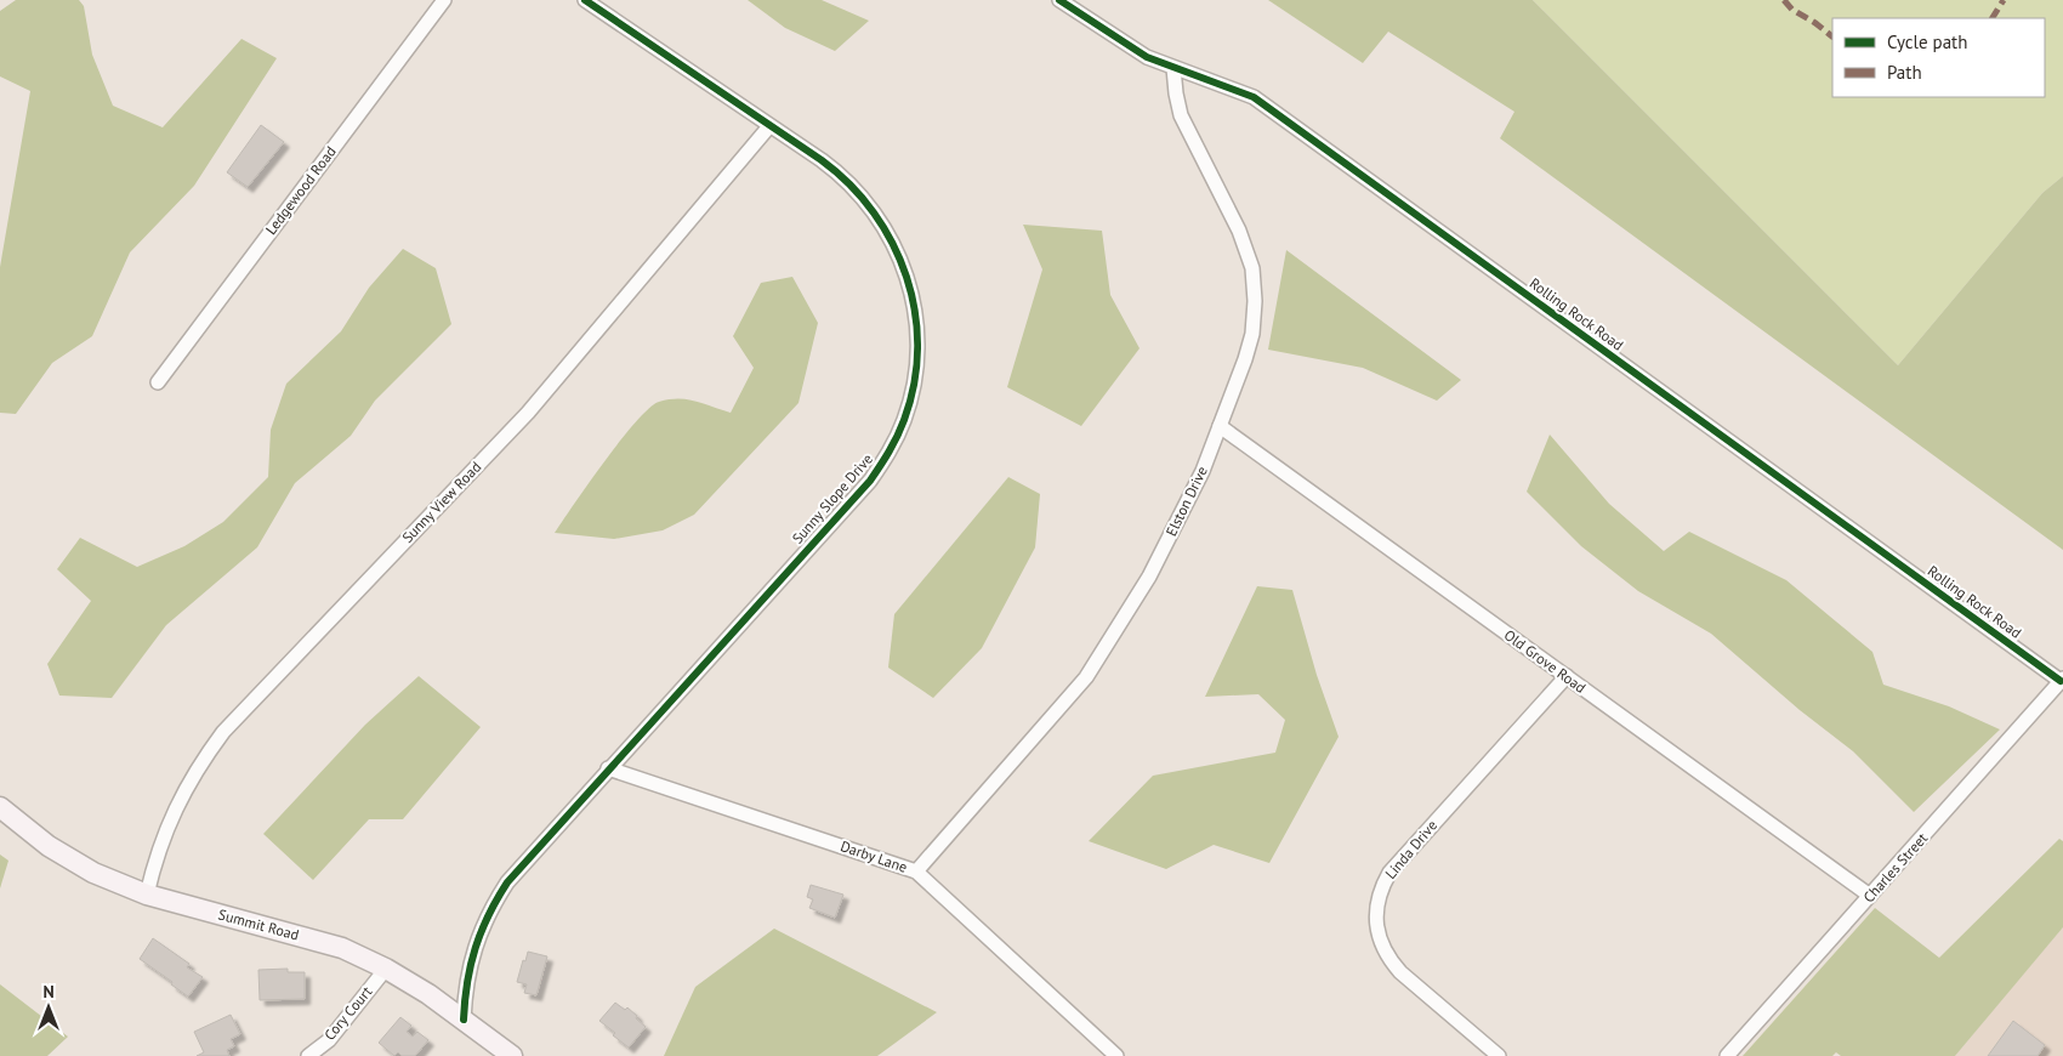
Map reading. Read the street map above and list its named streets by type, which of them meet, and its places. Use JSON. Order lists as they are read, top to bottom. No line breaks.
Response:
{"streets":{"main road":["Summit Road"],"street":["Ledgewood Road","Rolling Rock Road","Sunny Slope Drive","Elston Drive","Sunny View Road","Old Grove Road","Linda Drive","Darby Lane","Charles Street","Cory Court"]},"crossings":[["Rolling Rock Road","Elston Drive"],["Rolling Rock Road","Charles Street"],["Sunny Slope Drive","Sunny View Road"],["Sunny Slope Drive","Darby Lane"],["Sunny Slope Drive","Summit Road"],["Elston Drive","Old Grove Road"],["Elston Drive","Darby Lane"],["Sunny View Road","Summit Road"],["Old Grove Road","Linda Drive"],["Old Grove Road","Charles Street"],["Summit Road","Cory Court"]],"legend":["Cycle path","Path"],"north":"top"}
